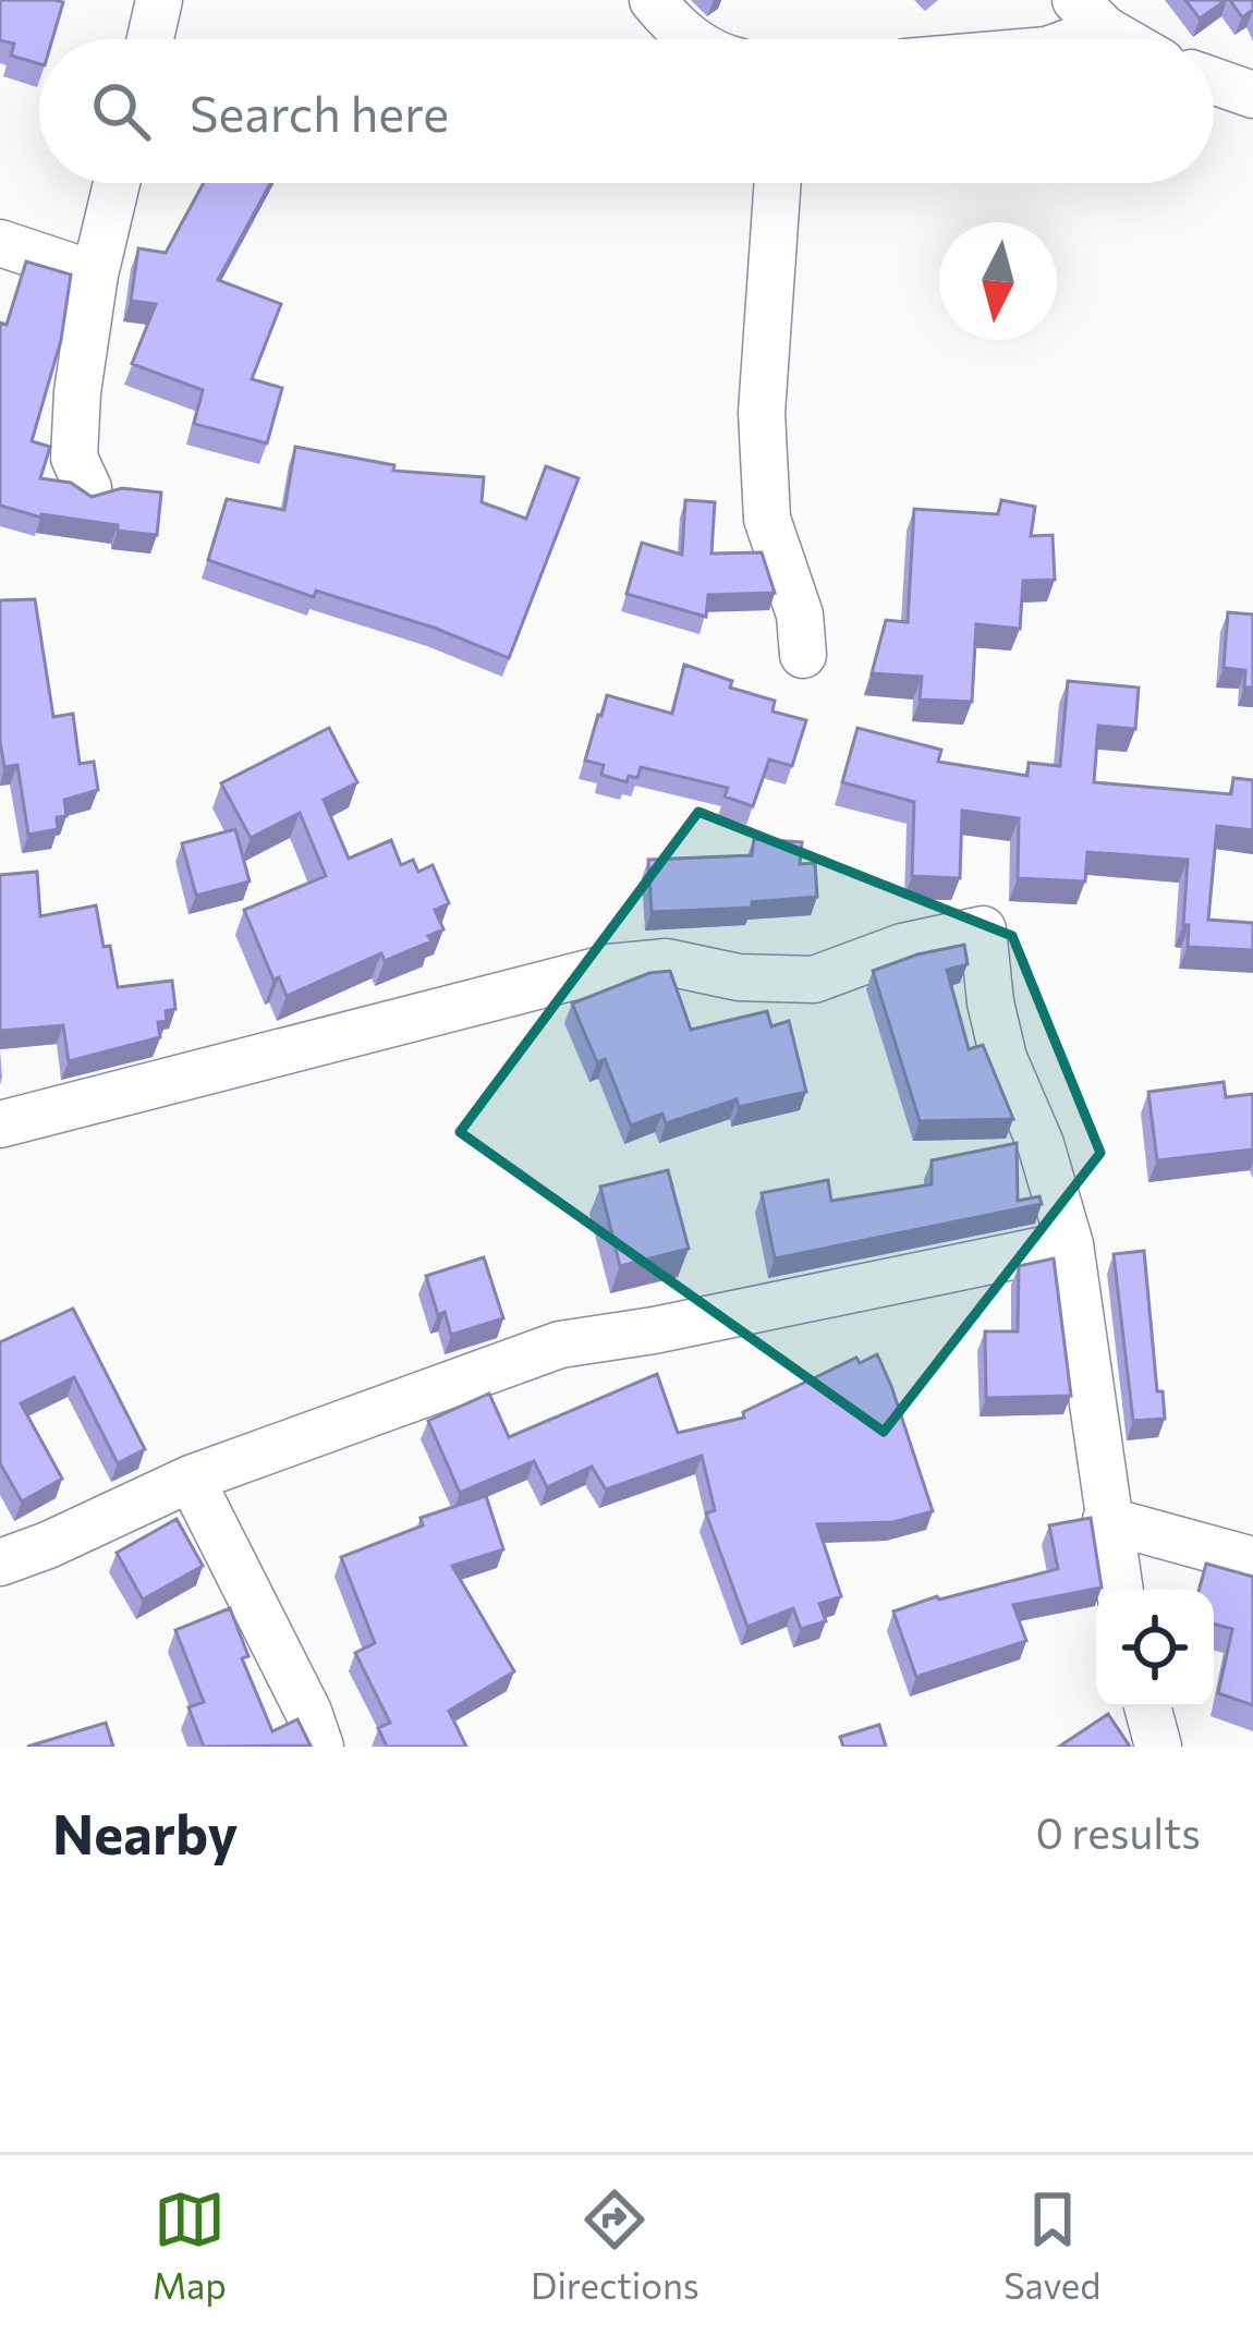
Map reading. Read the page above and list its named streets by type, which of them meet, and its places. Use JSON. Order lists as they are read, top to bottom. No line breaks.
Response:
{"north":"bottom","page":{"search":"Search here","heading":["Nearby","0 results"],"nav":["Map","Directions","Saved"]}}
